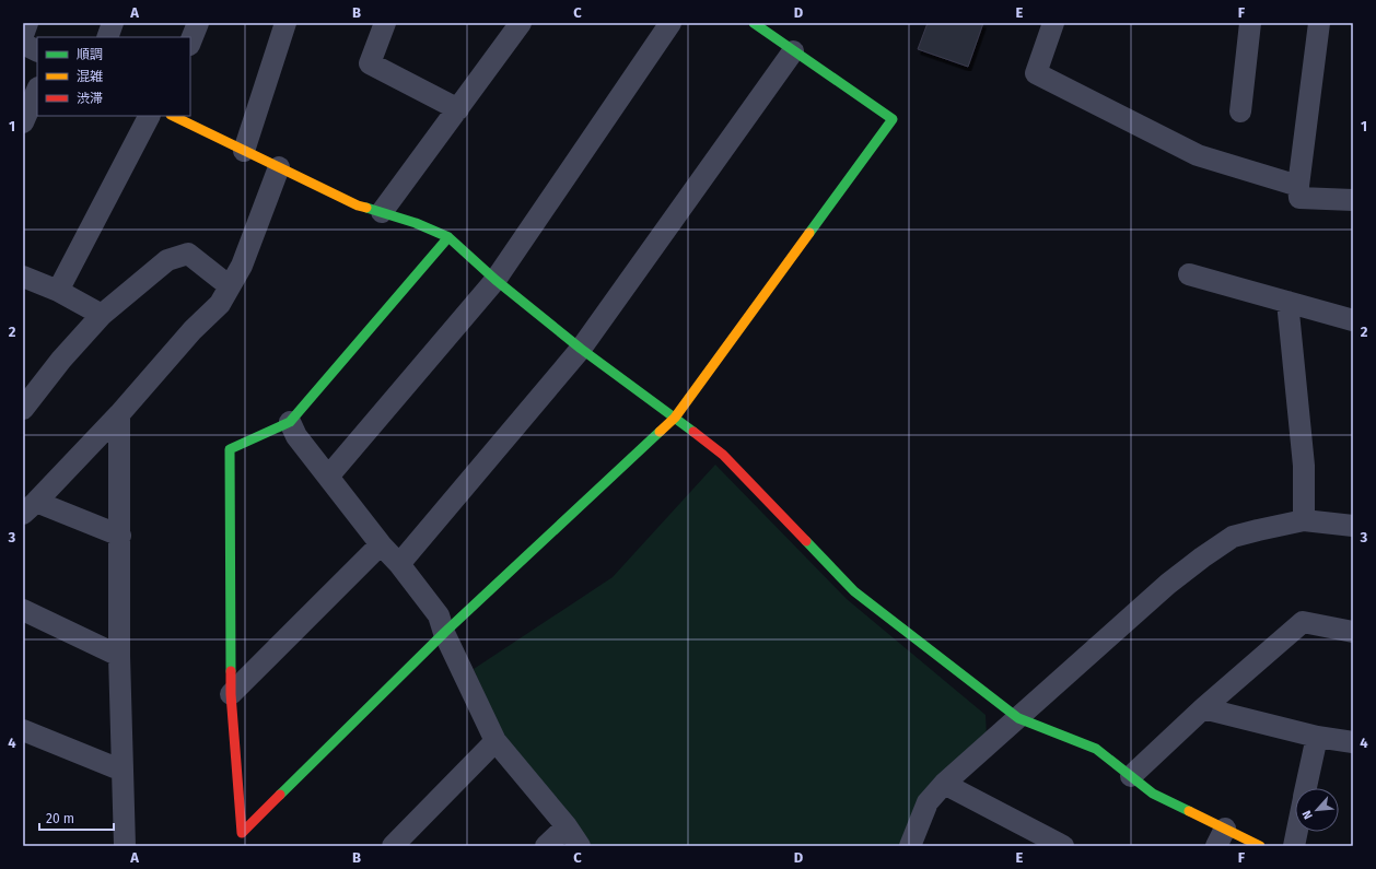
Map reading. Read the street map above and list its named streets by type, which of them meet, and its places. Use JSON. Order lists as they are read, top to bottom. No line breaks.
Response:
{"legend":["順調","混雑","渋滞"],"scale_bar":"20 m","north":"bottom left","grid":{"columns":["A","B","C","D","E","F"],"rows":["1","2","3","4"]}}
